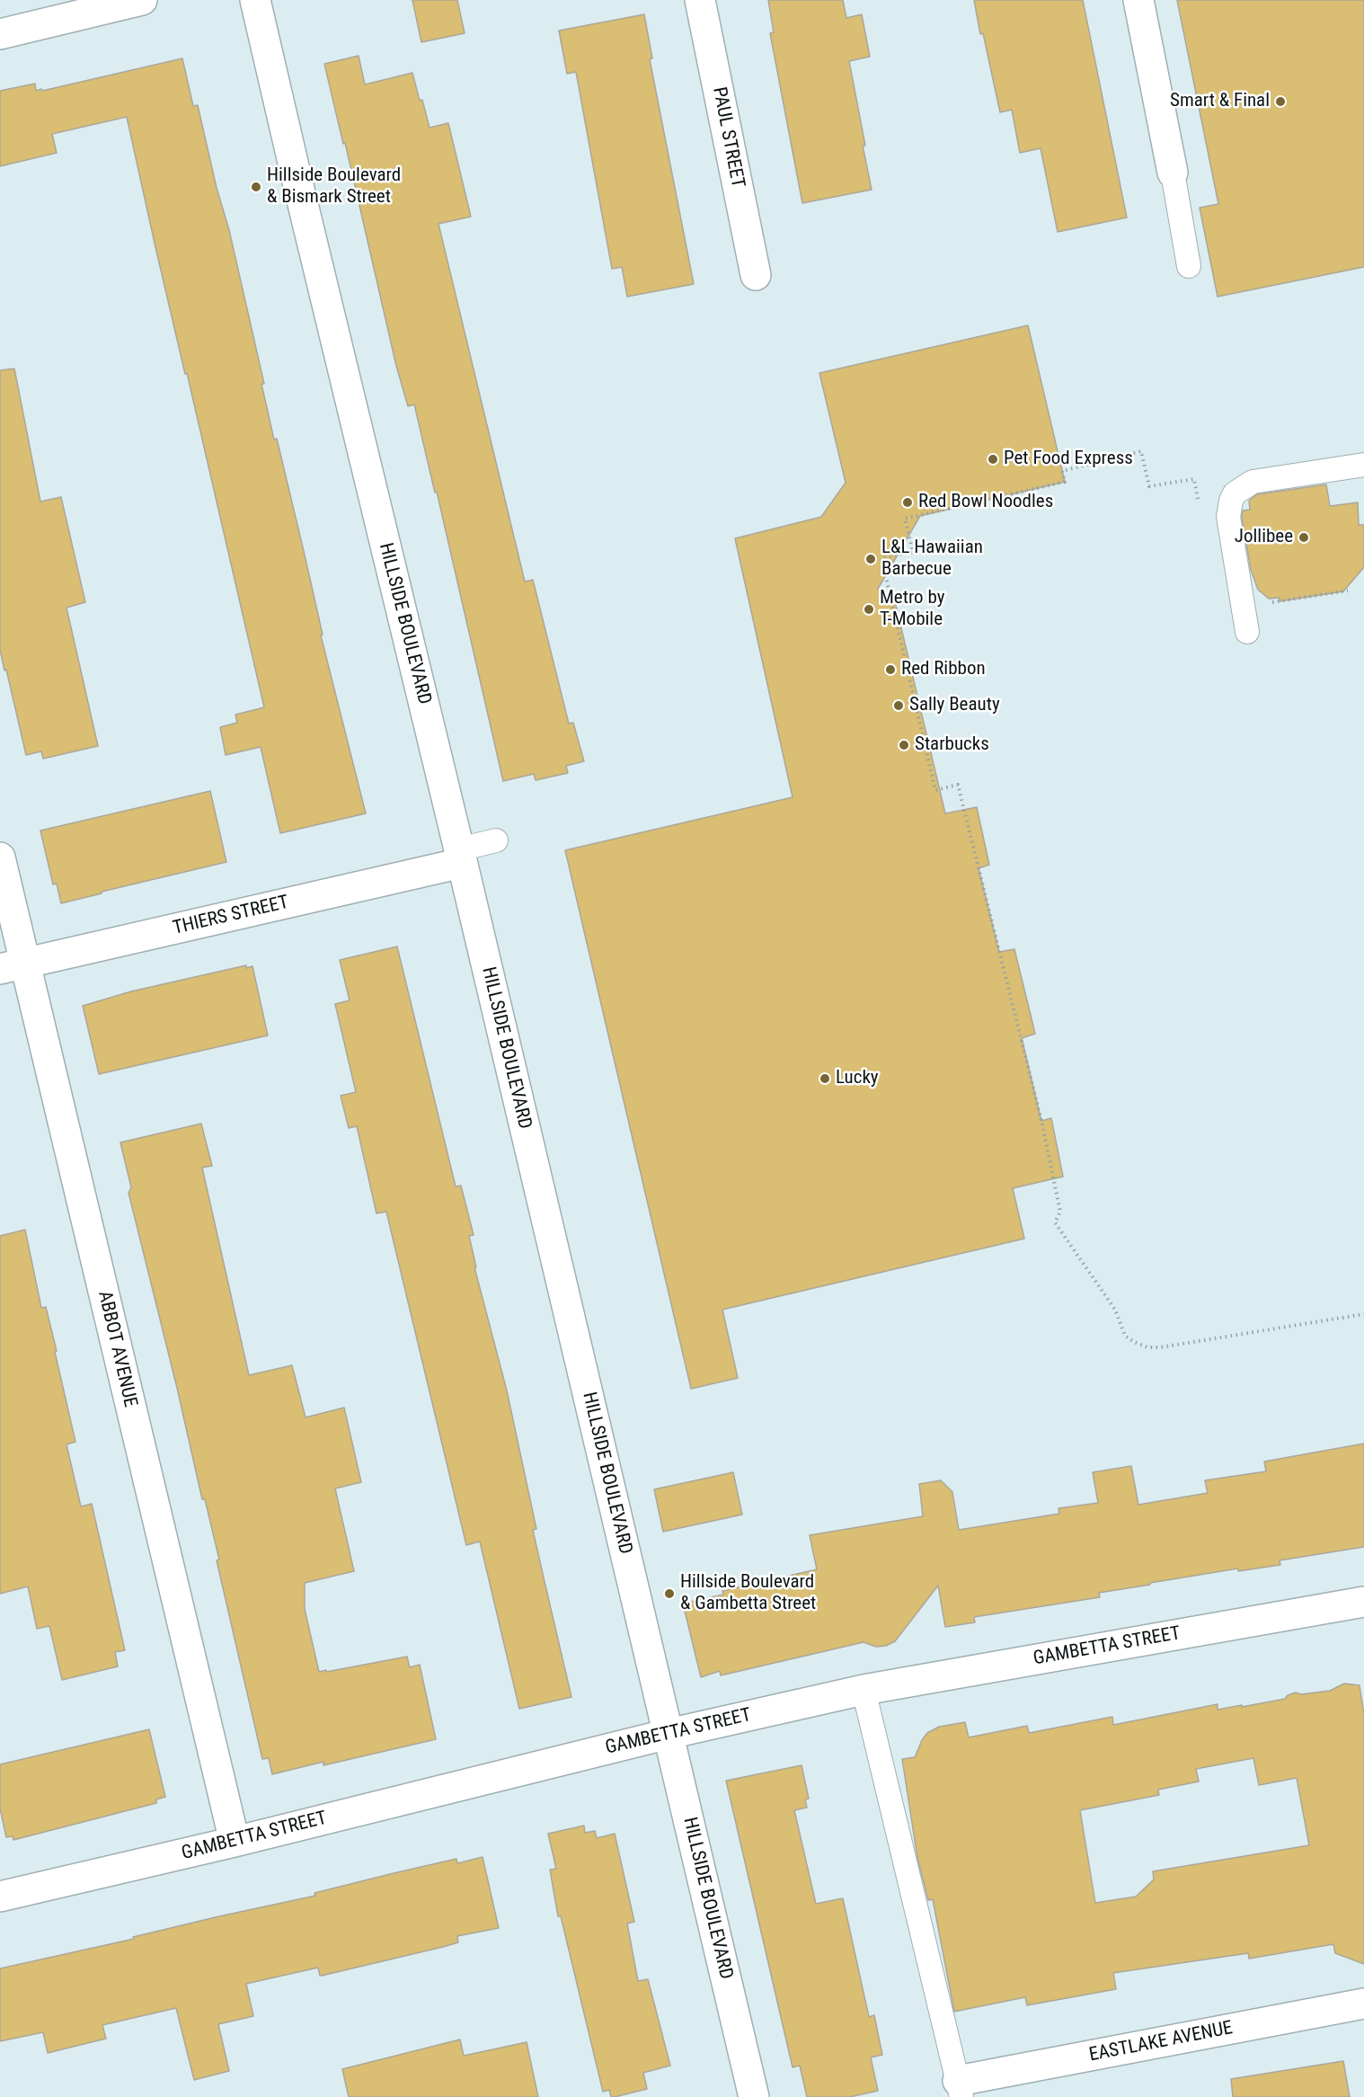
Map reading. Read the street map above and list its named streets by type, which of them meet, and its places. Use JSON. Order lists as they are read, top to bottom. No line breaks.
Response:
{"streets":{"street":["PAUL STREET","HILLSIDE BOULEVARD","THIERS STREET","ABBOT AVENUE","GAMBETTA STREET","EASTLAKE AVENUE"]},"crossings":[["HILLSIDE BOULEVARD","THIERS STREET"],["HILLSIDE BOULEVARD","GAMBETTA STREET"],["THIERS STREET","ABBOT AVENUE"],["ABBOT AVENUE","GAMBETTA STREET"]],"places":["Smart & Final","Hillside Boulevard & Bismark Street","Pet Food Express","Red Bowl Noodles","Jollibee","L&L Hawaiian Barbecue","Metro by T-Mobile","Red Ribbon","Sally Beauty","Starbucks","Lucky","Hillside Boulevard & Gambetta Street"]}
